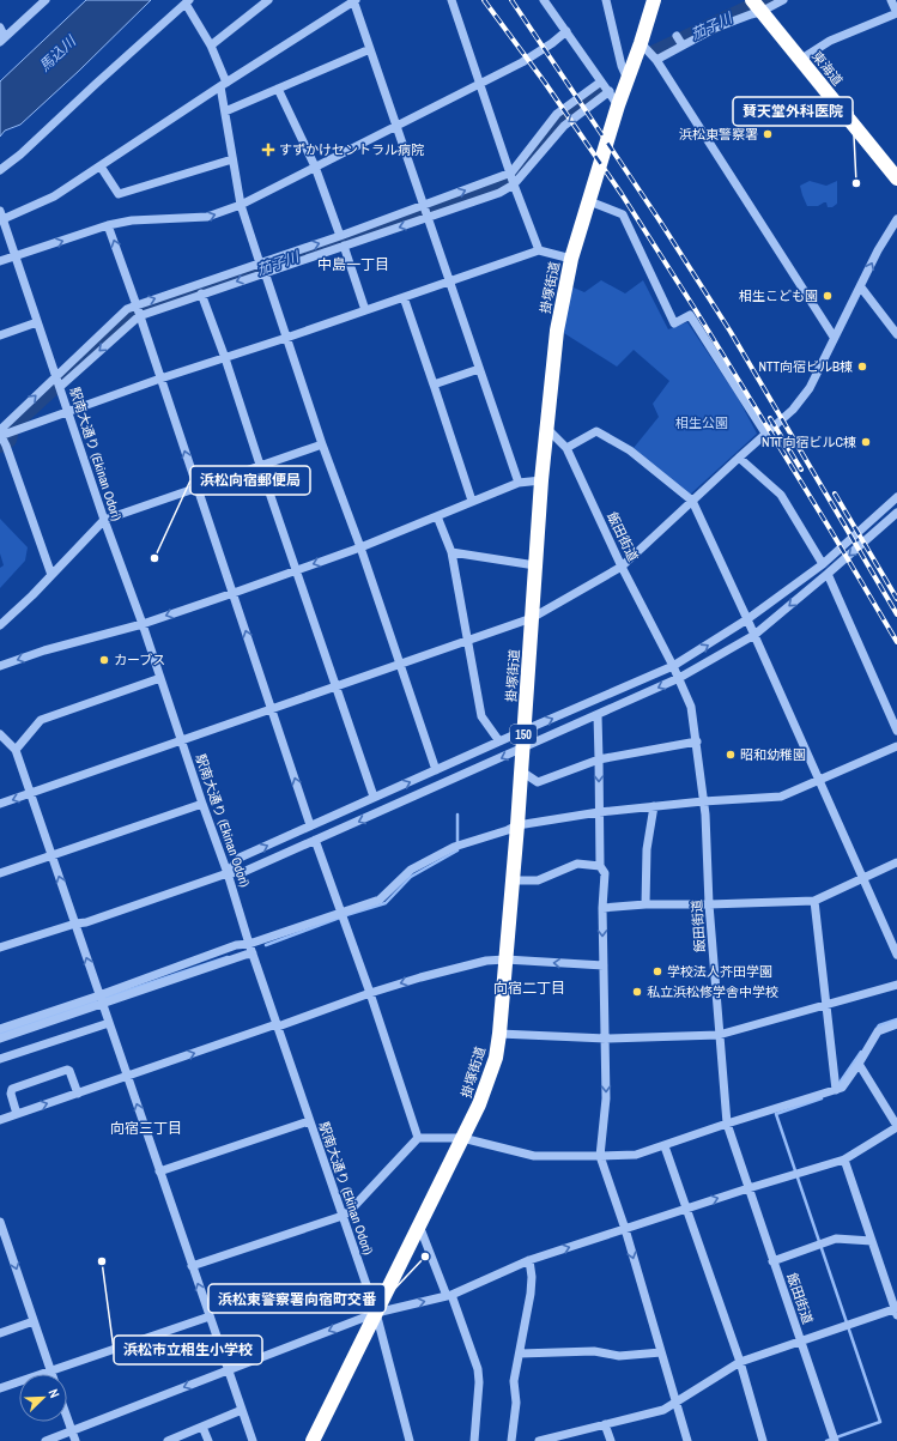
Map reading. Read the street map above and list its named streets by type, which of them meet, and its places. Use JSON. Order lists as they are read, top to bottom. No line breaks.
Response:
{"streets":{"highway":["東海道","掛塚街道","150"],"street":["駅南大通り (Ekinan Odori)","飯田街道"]},"crossings":[["掛塚街道","駅南大通り (Ekinan Odori)"],["掛塚街道","飯田街道"]],"districts":["中島一丁目","向宿二丁目","向宿三丁目"],"water":["茄子川","馬込川"],"parks":["相生公園"],"places":{"other":["浜松東警察署","賛天堂外科医院","相生こども園","NTT向宿ビルB棟","NTT向宿ビルC棟","浜松向宿郵便局","カーブス","昭和幼稚園","学校法人芥田学園","私立浜松修学舎中学校","浜松東警察署向宿町交番","浜松市立相生小学校"],"health":["すずかけセントラル病院"]},"north":"top right"}
